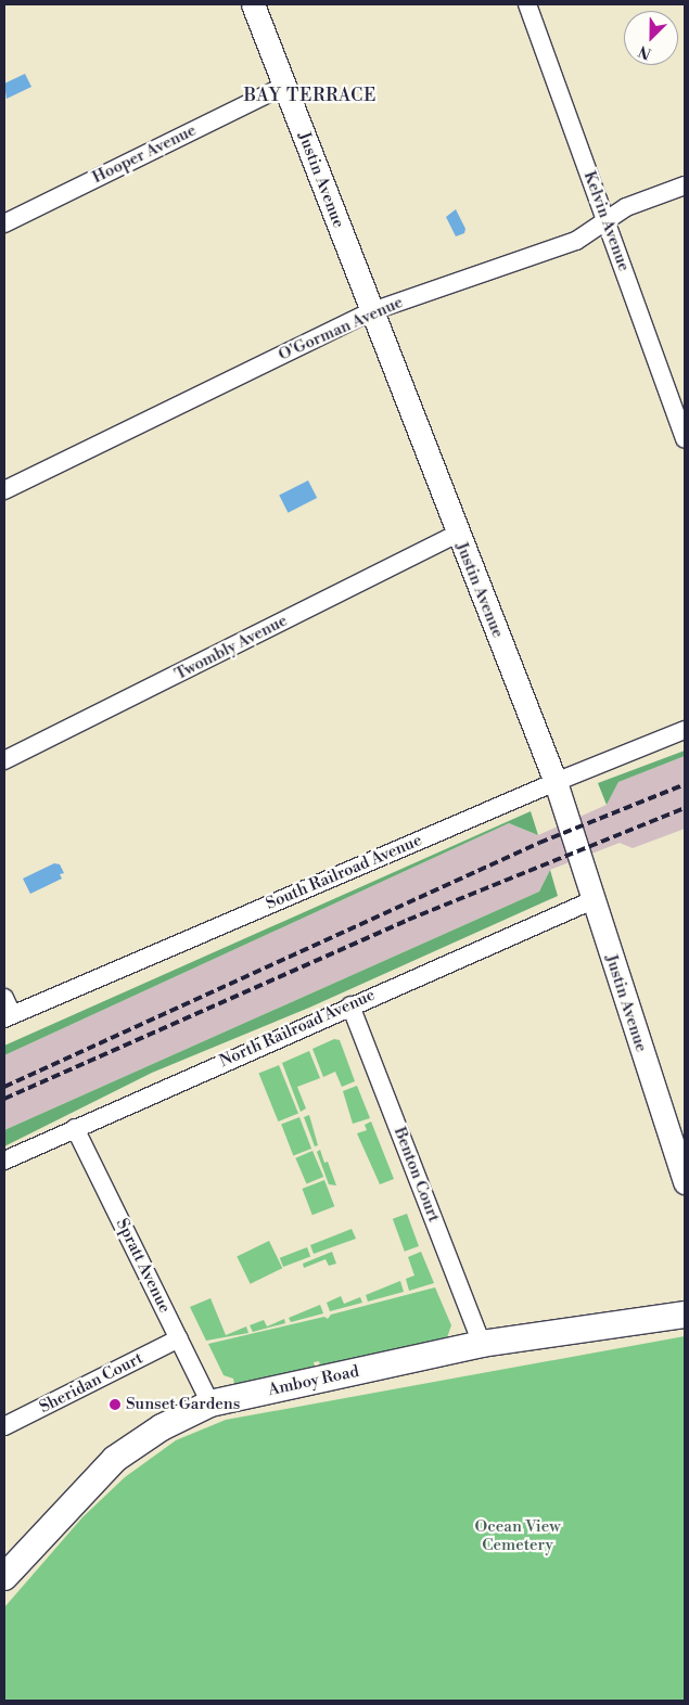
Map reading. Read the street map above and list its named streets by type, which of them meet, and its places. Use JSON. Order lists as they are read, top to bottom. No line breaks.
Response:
{"streets":{"main road":["Amboy Road"],"street":["Hooper Avenue","Justin Avenue","Kelvin Avenue","O'Gorman Avenue","Twombly Avenue","South Railroad Avenue","North Railroad Avenue","Benton Court","Spratt Avenue","Sheridan Court"]},"crossings":[["Hooper Avenue","Justin Avenue"],["Justin Avenue","O'Gorman Avenue"],["Justin Avenue","Twombly Avenue"],["Justin Avenue","South Railroad Avenue"],["Justin Avenue","North Railroad Avenue"],["Kelvin Avenue","O'Gorman Avenue"],["North Railroad Avenue","Benton Court"],["North Railroad Avenue","Spratt Avenue"],["Benton Court","Amboy Road"],["Spratt Avenue","Amboy Road"],["Spratt Avenue","Sheridan Court"]],"districts":["BAY TERRACE"],"parks":["Ocean View Cemetery"],"places":["Sunset Gardens"],"north":"bottom left"}
